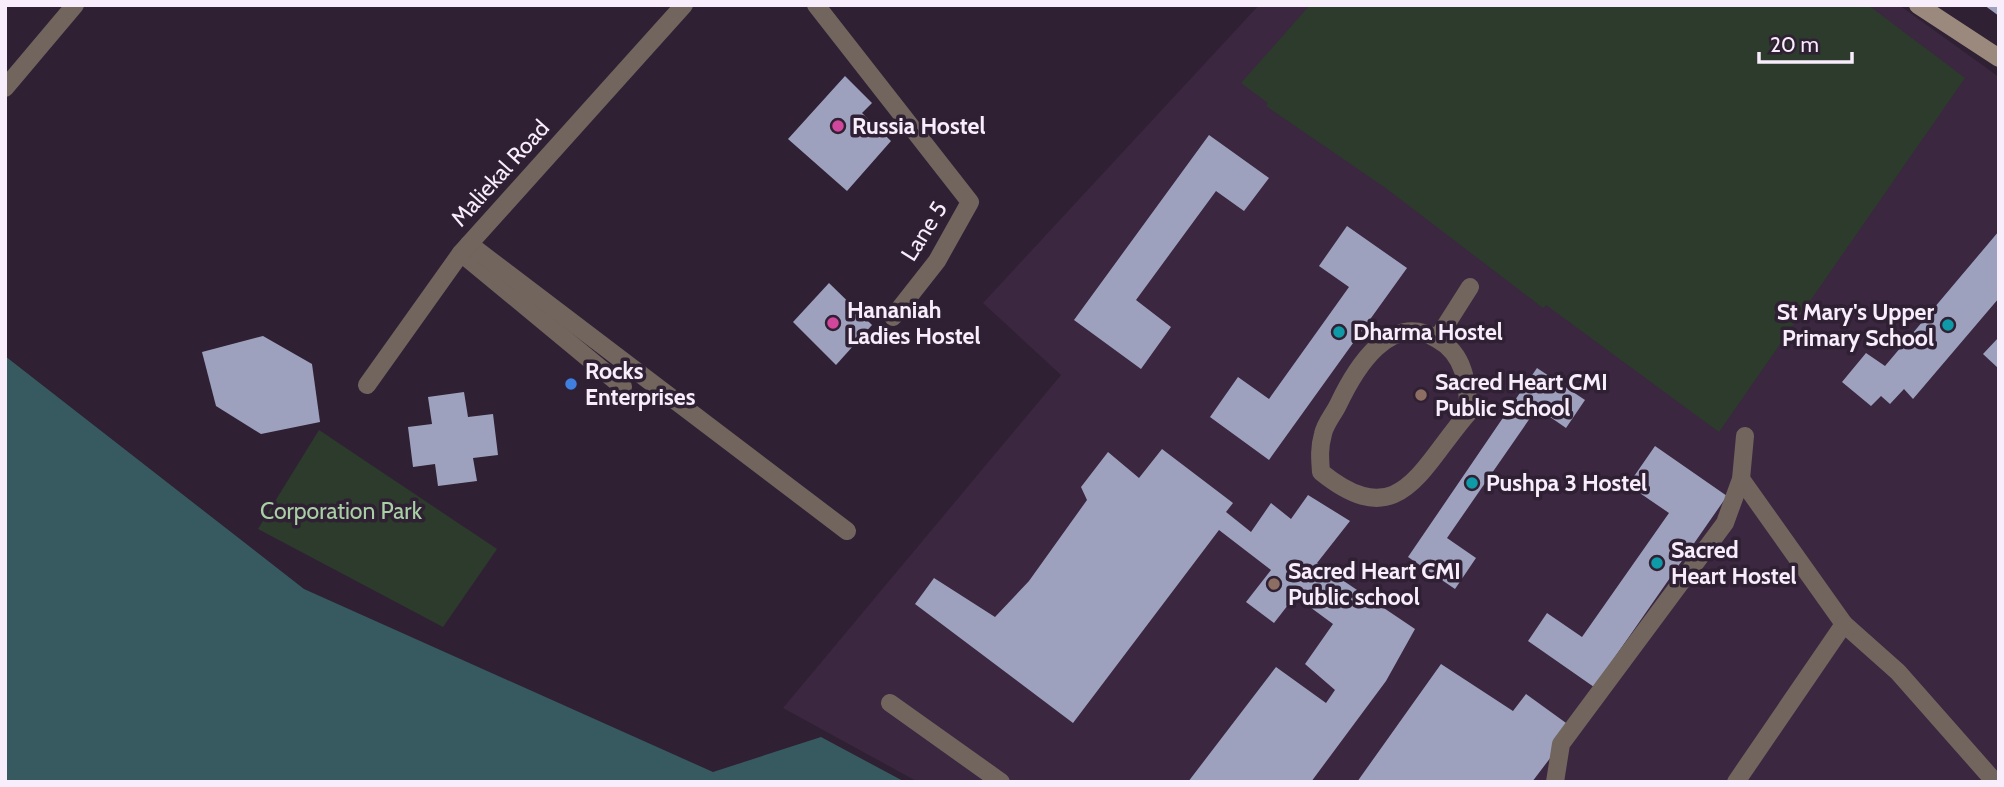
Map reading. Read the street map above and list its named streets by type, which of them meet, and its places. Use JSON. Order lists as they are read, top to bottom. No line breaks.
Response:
{"streets":{"street":["Maliekal Road","Lane 5"]},"parks":["Corporation Park"],"places":["Russia Hostel","Hananiah Ladies Hostel","St Mary's Upper Primary School","Dharma Hostel","Rocks Enterprises","Sacred Heart CMI Public School","Pushpa 3 Hostel","Sacred Heart Hostel","Sacred Heart CMI Public school"],"scale_bar":"20 m"}
